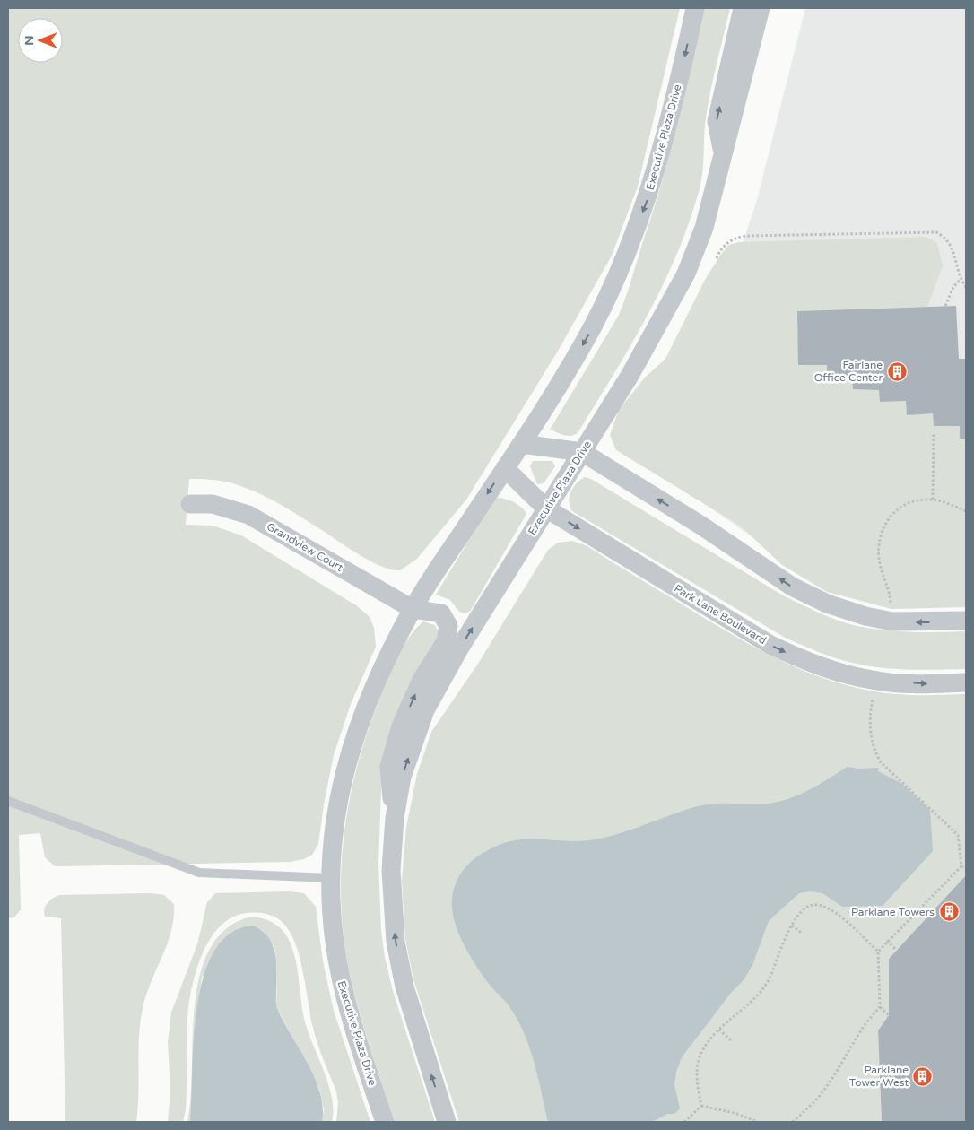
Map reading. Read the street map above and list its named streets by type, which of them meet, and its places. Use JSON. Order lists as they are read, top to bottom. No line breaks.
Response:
{"streets":{"street":["Executive Plaza Drive","Grandview Court","Park Lane Boulevard"]},"crossings":[["Executive Plaza Drive","Grandview Court"],["Executive Plaza Drive","Park Lane Boulevard"]],"places":{"building":["Fairlane Office Center","Parklane Towers","Parklane Tower West"]},"north":"left"}
